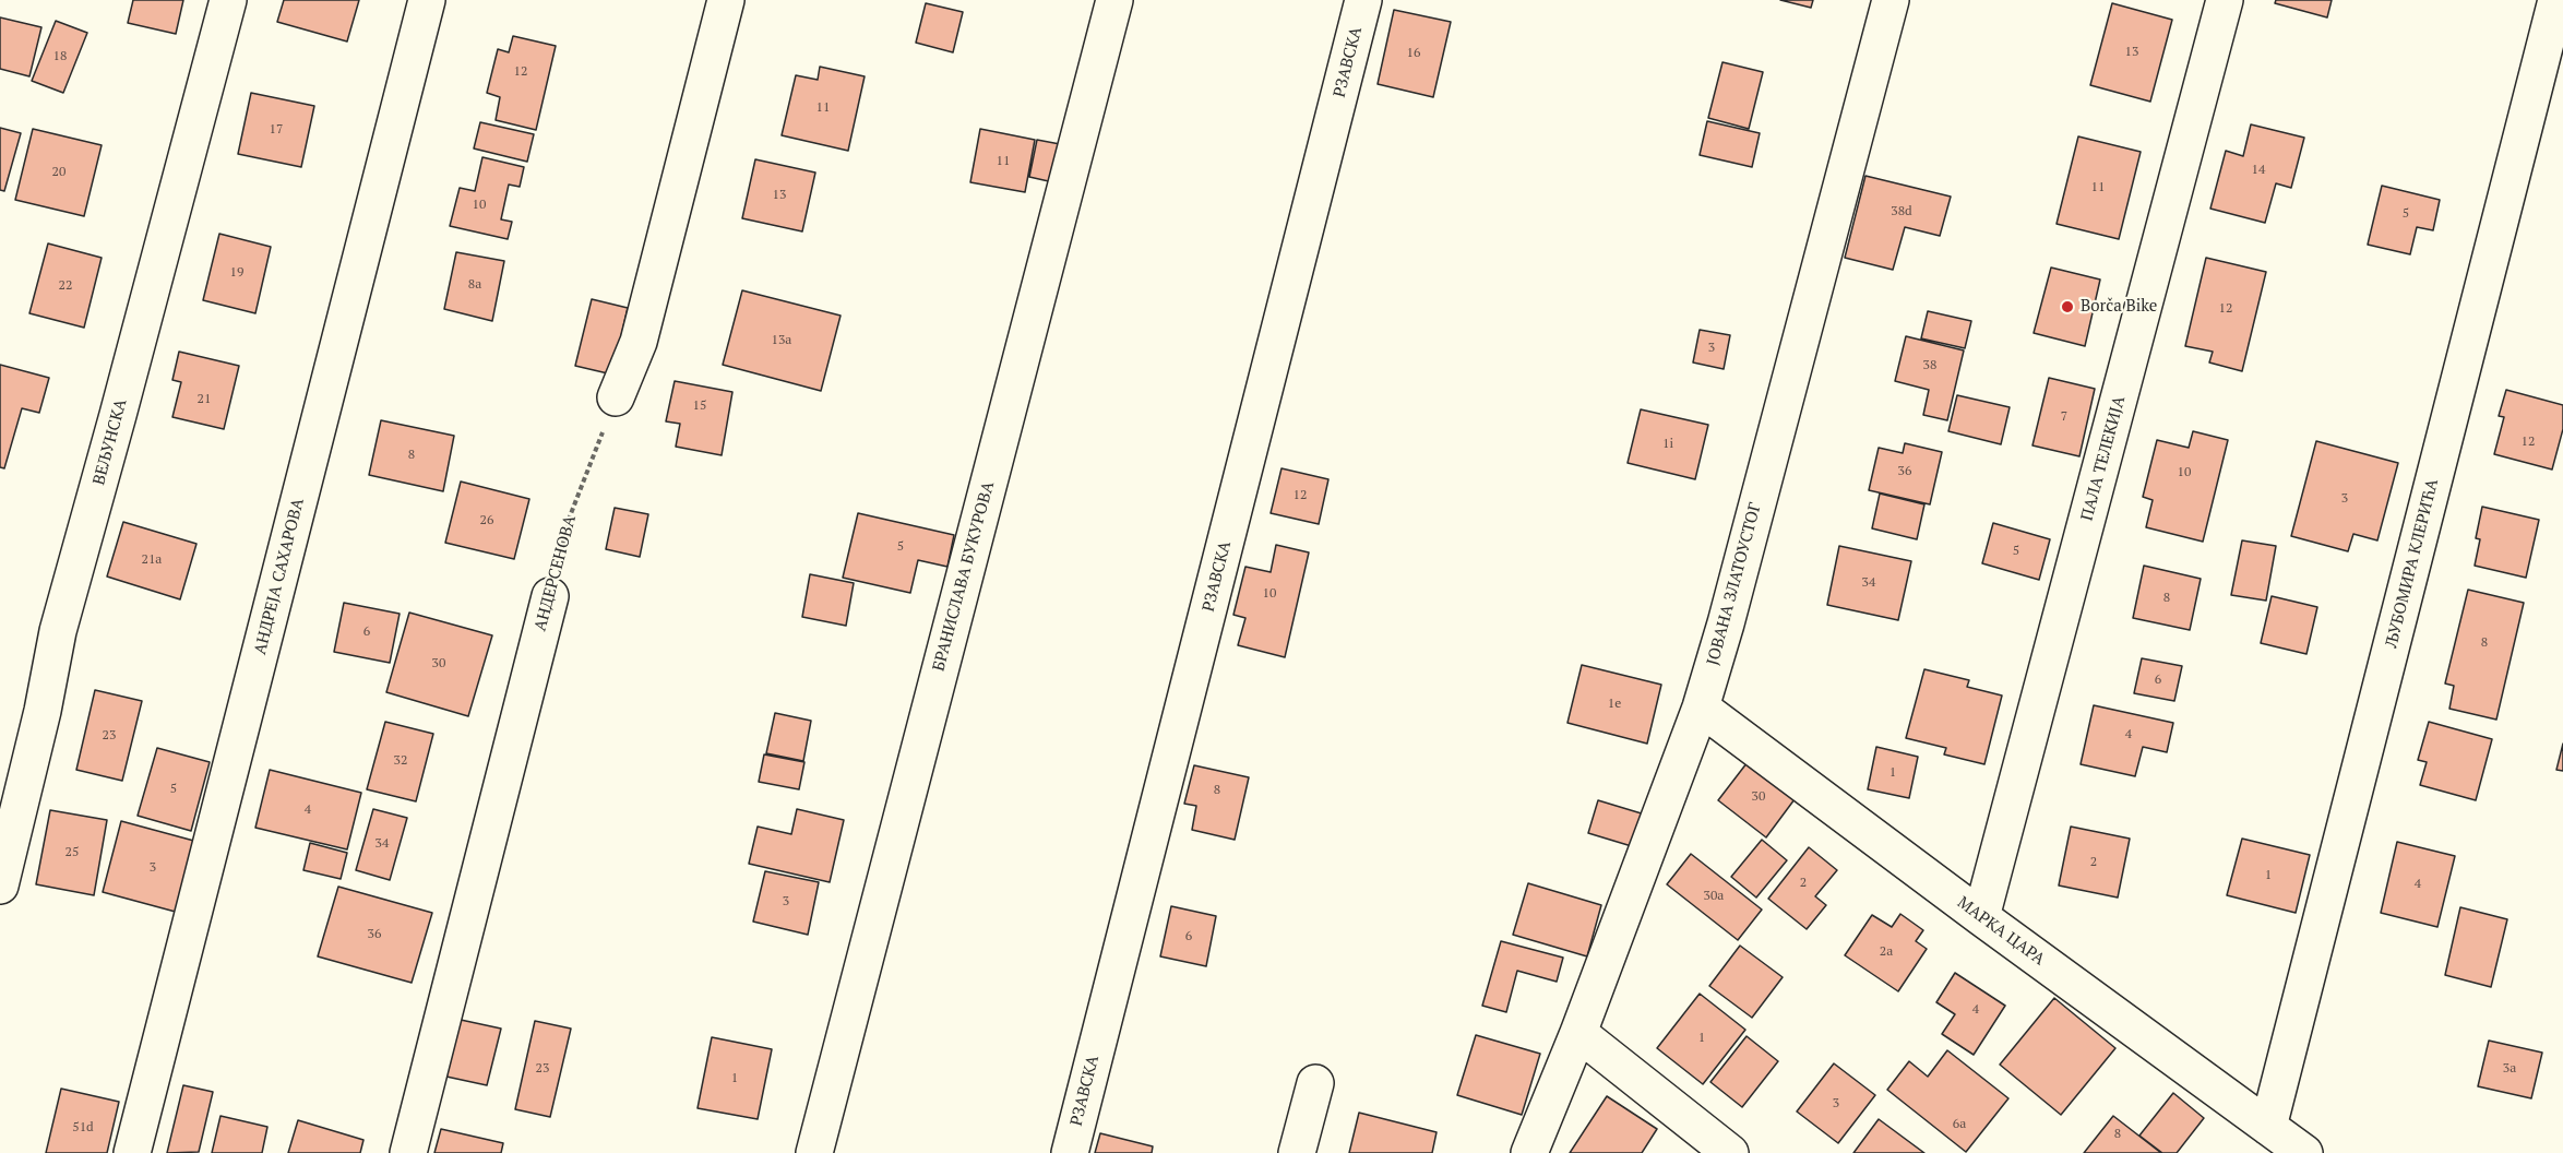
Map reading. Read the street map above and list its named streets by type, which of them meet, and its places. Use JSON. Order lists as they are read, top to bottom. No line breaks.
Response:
{"streets":{"street":["РЗАВСКА","ВЕЉУНСКА","ПАЛА ТЕЛЕКИЈА","ЉУБОМИРА КЛЕРИЋА","АНДЕРСЕНОВА","АНДРЕЈА САХАРОВА","БРАНИСЛАВА БУКУРОВА","ЈОВАНА ЗЛАТОУСТОГ","МАРКА ЦАРА"]},"crossings":[["ПАЛА ТЕЛЕКИЈА","МАРКА ЦАРА"],["ЉУБОМИРА КЛЕРИЋА","МАРКА ЦАРА"],["ЈОВАНА ЗЛАТОУСТОГ","МАРКА ЦАРА"]],"places":["Borča Bike"],"house_numbers":["13","16","18","12","11","17","11","14","20","11","13","10","38d","5","19","8a","22","12","13a","3","38","21","15","7","12","1i","8","36","10","12","3","26","5","5","21a","34","10","8","6","8","30","6","1e","4","23","32","1","5","8","30","4","34","25","2","3","1","2","4","30a","3","36","6","2a","4","1","23","3a","1","3","6a","51d","8"]}
